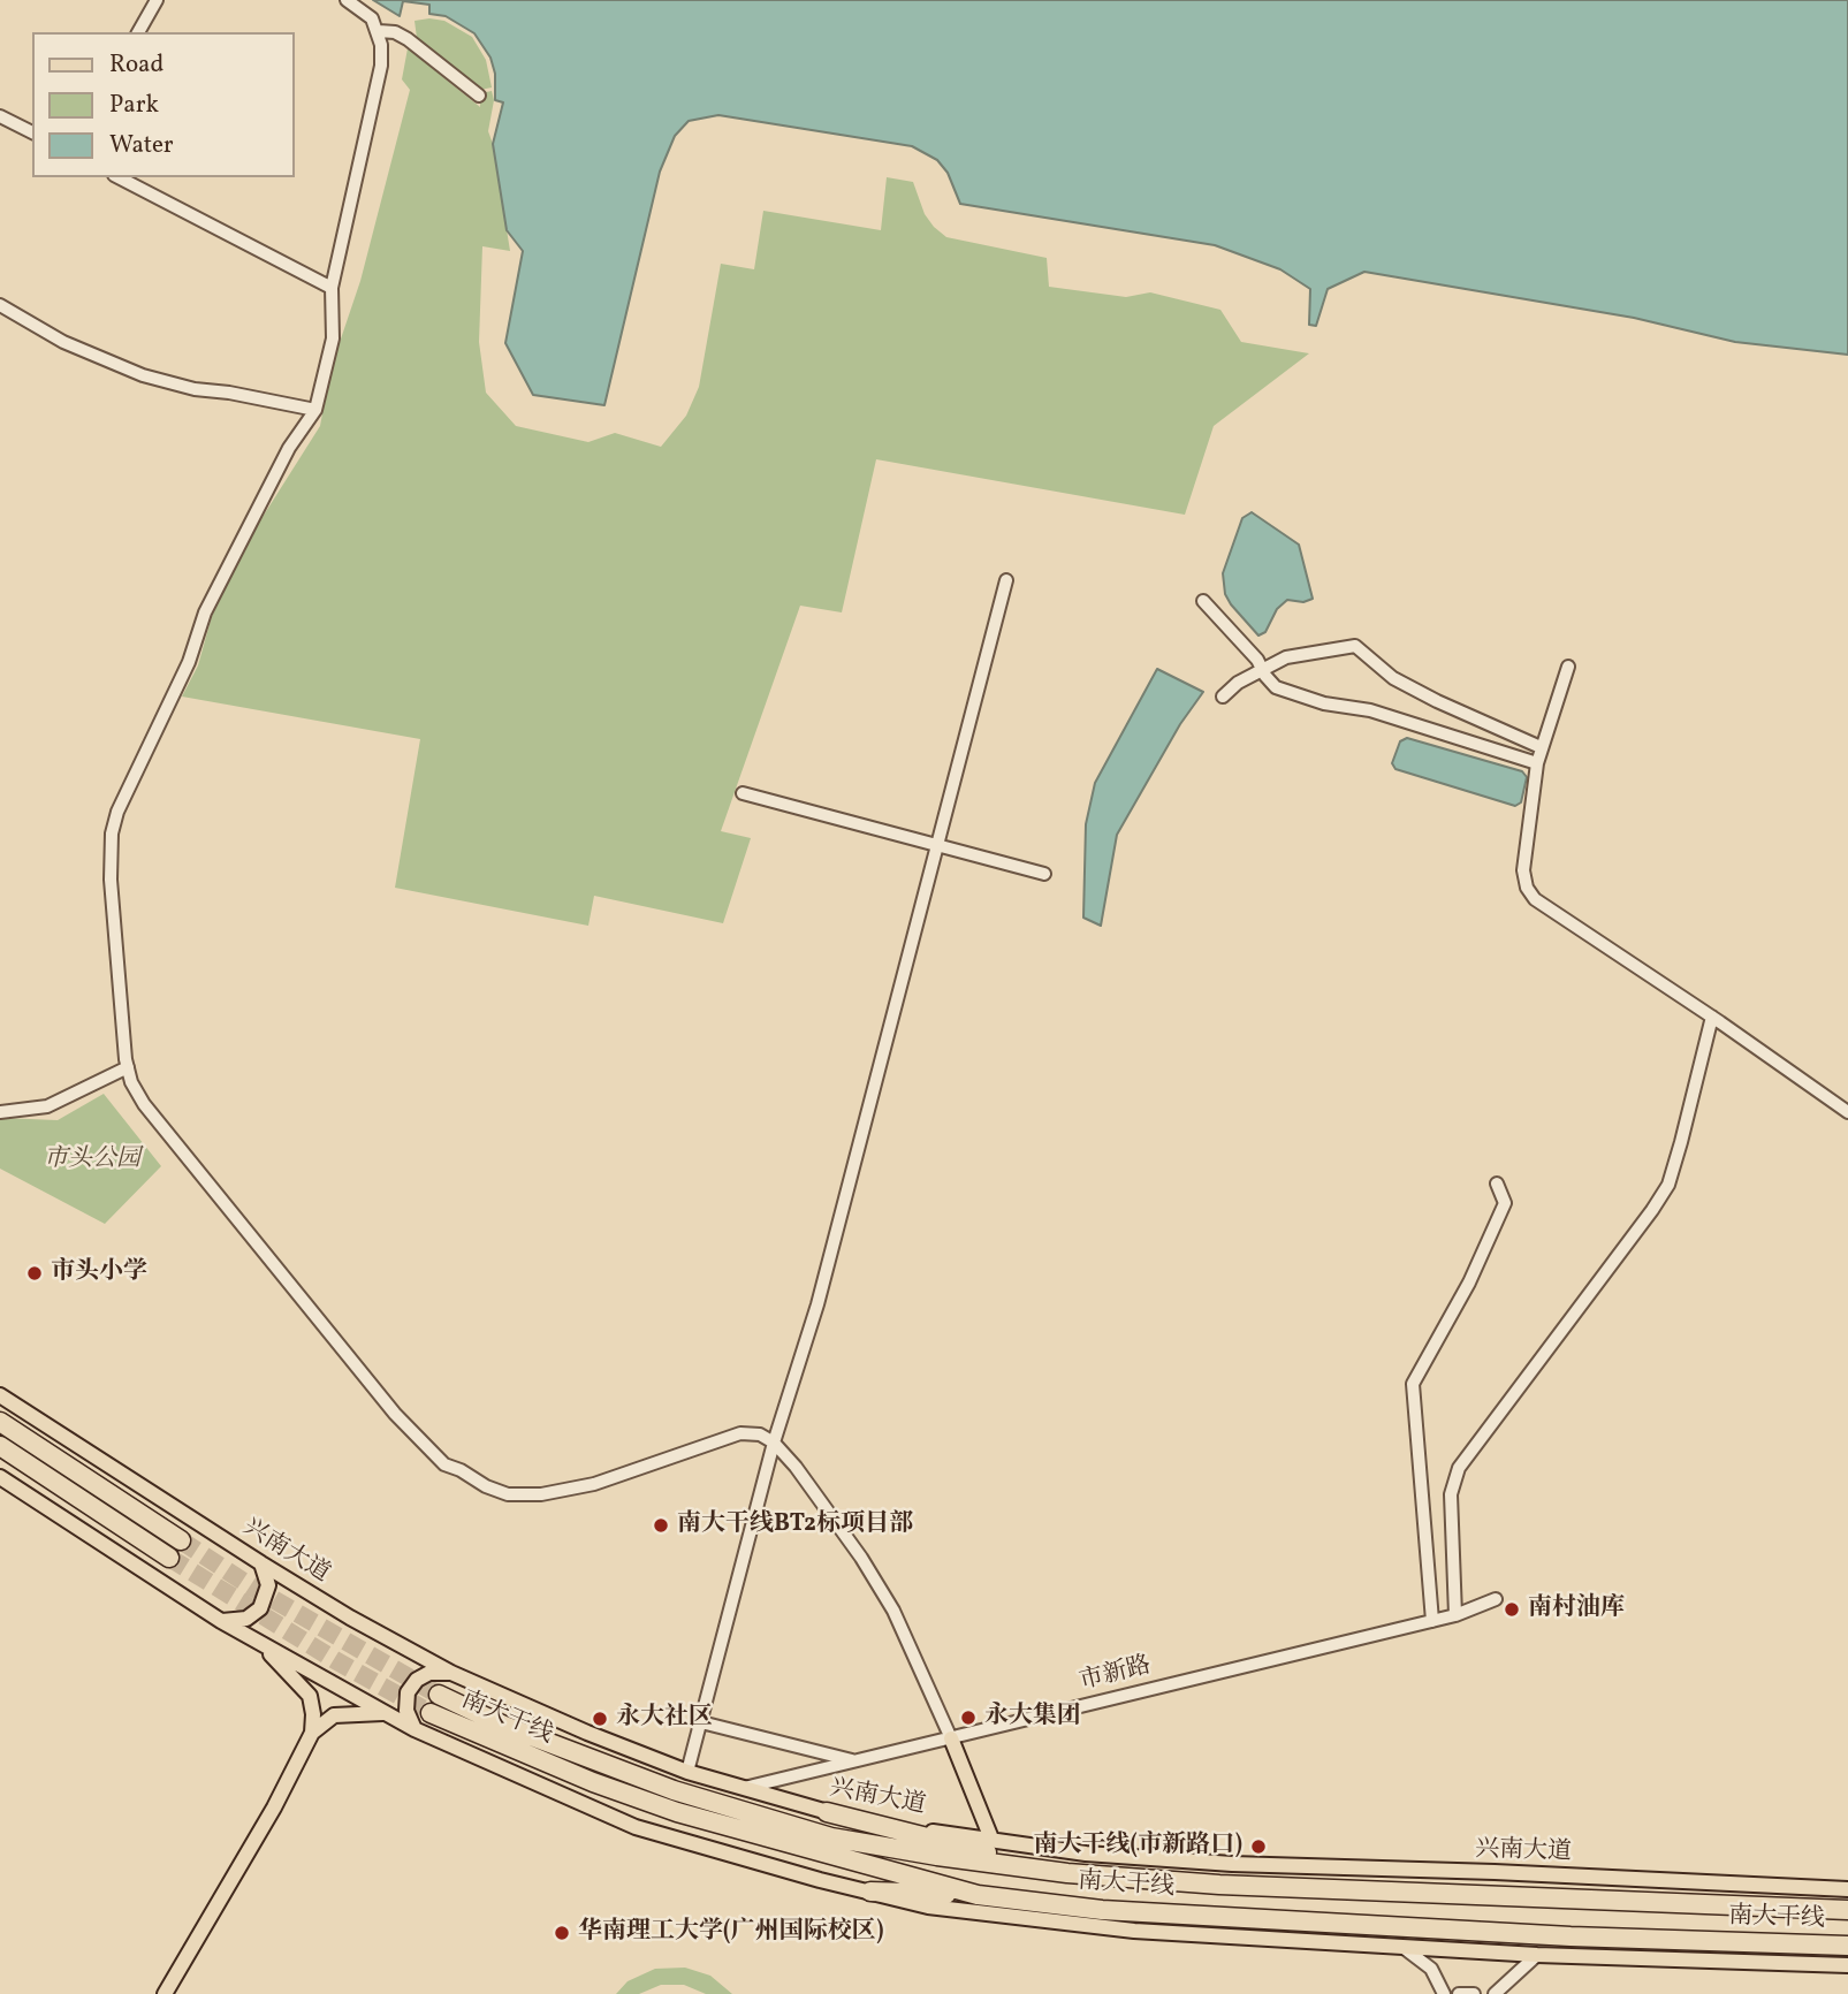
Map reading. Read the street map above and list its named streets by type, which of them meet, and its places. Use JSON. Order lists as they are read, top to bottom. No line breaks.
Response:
{"streets":{"highway":["南大干线"],"main road":["兴南大道"],"street":["市新路"]},"crossings":[["兴南大道","市新路"]],"parks":["市头公园"],"places":["市头小学","南大干线BT2标项目部","南村油库","永大集团","永大社区","南大干线(市新路口)","华南理工大学(广州国际校区)"],"legend":["Road","Park","Water"]}
